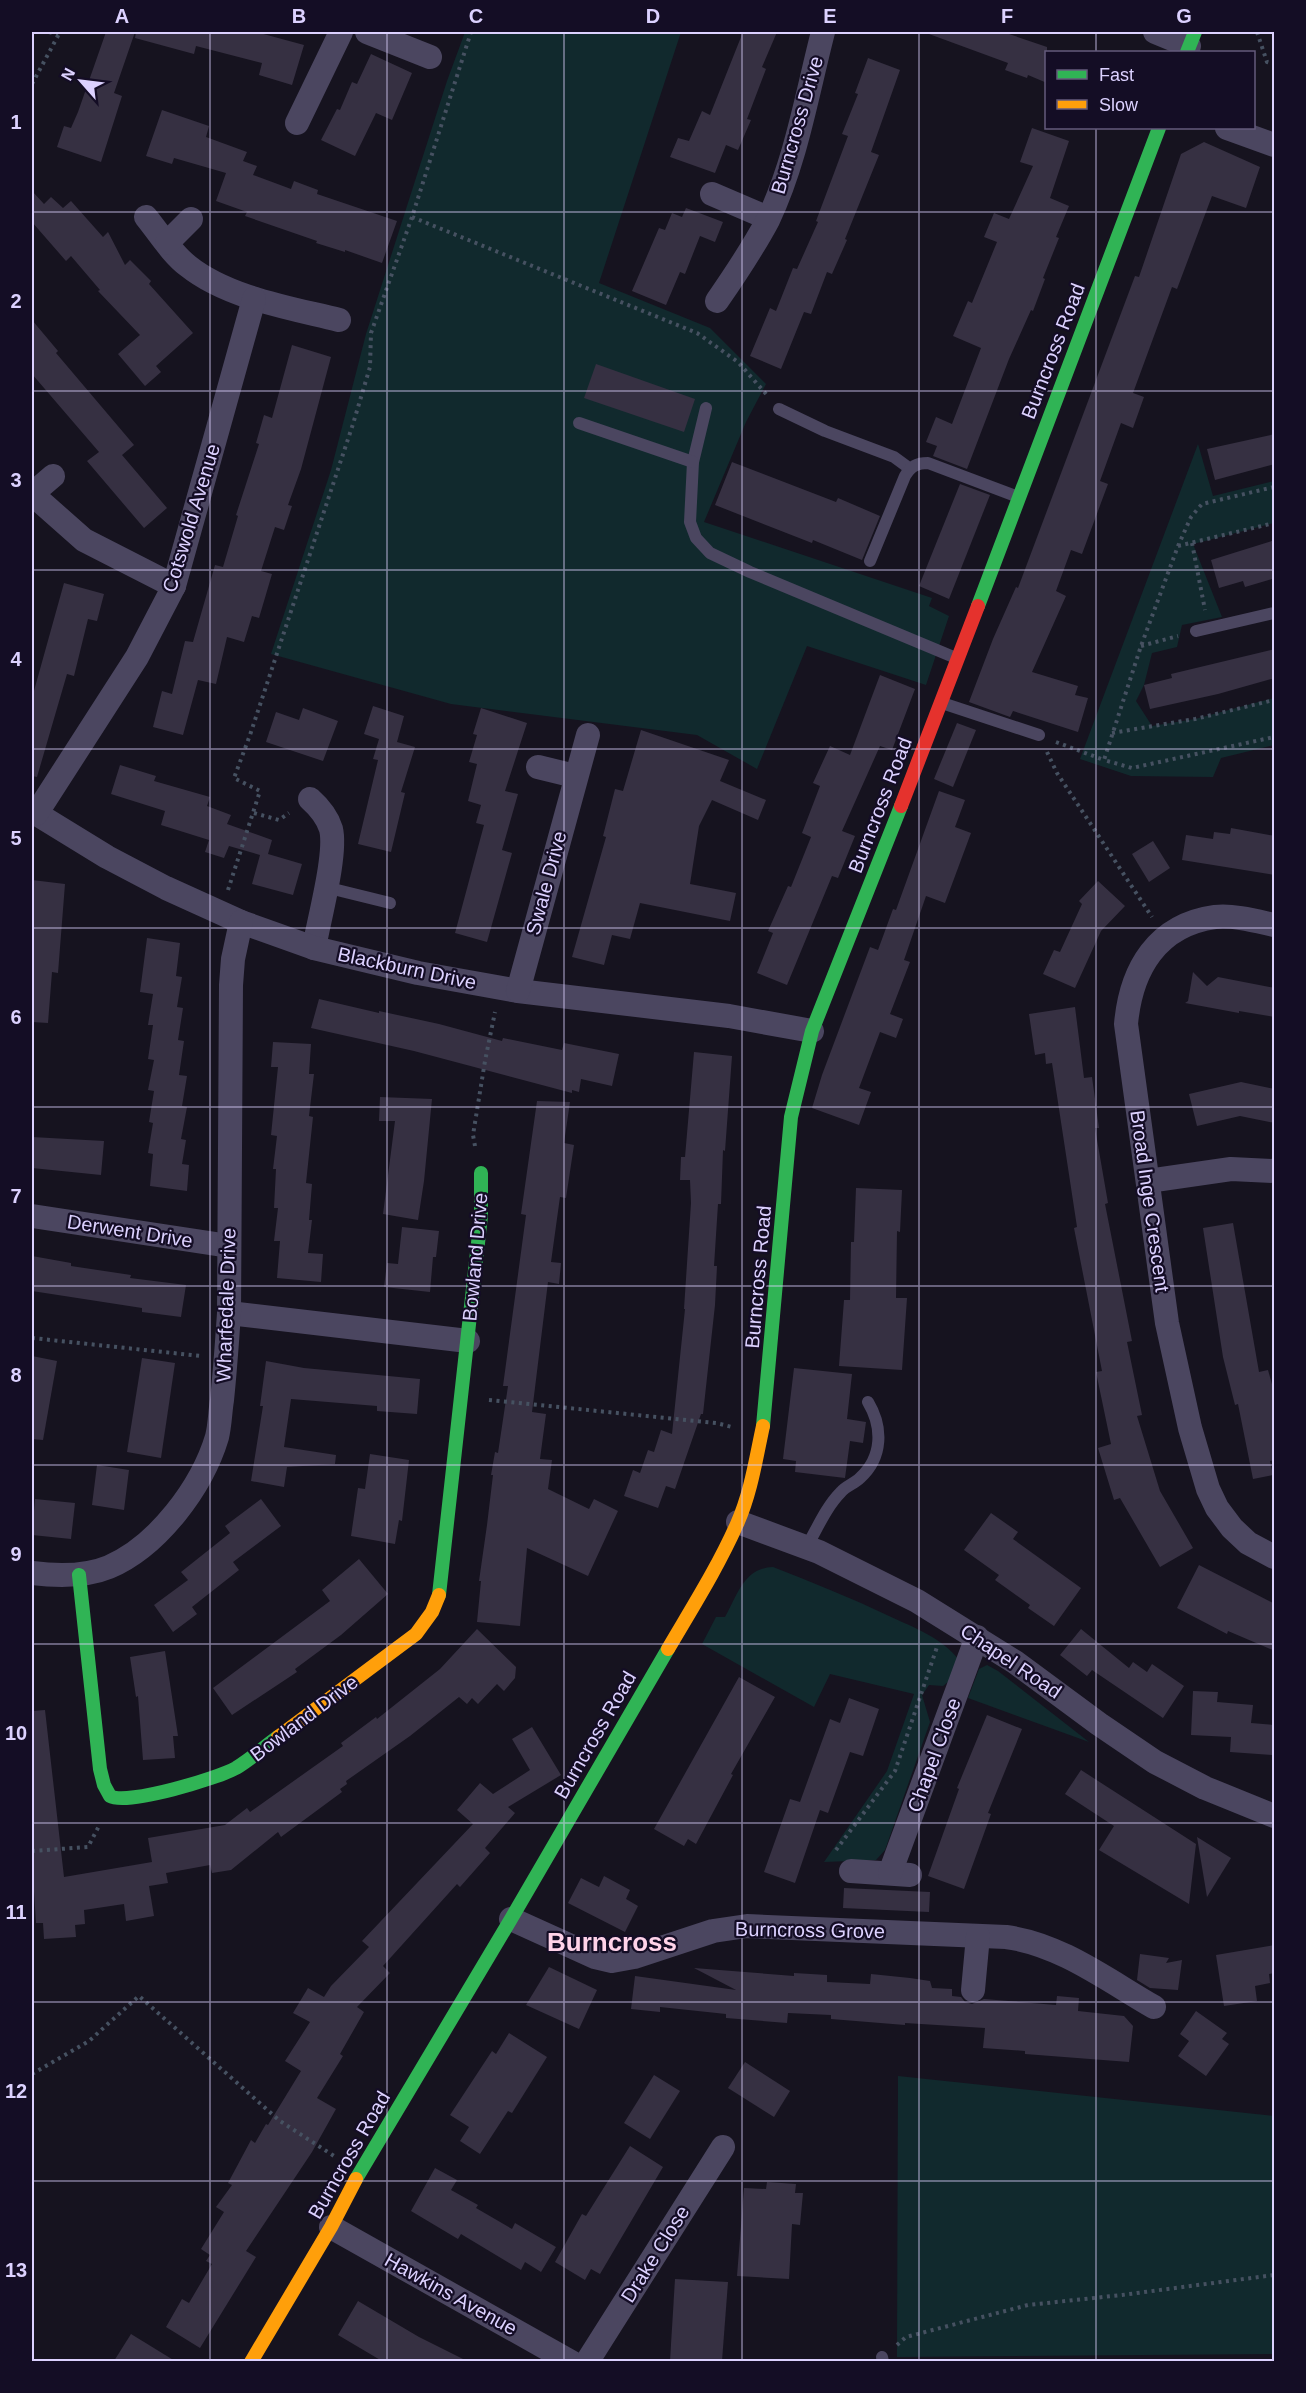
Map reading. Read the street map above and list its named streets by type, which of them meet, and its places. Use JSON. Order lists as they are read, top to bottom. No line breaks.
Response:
{"streets":{"main road":["Burncross Road","Bowland Drive"],"street":["Burncross Drive","Cotswold Avenue","Swale Drive","Blackburn Drive","Broad Inge Crescent","Derwent Drive","Wharfedale Drive","Chapel Road","Chapel Close","Burncross Grove","Drake Close","Hawkins Avenue"]},"crossings":[["Burncross Road","Blackburn Drive"],["Burncross Road","Chapel Road"],["Burncross Road","Burncross Grove"],["Burncross Road","Hawkins Avenue"],["Cotswold Avenue","Blackburn Drive"],["Swale Drive","Blackburn Drive"],["Blackburn Drive","Wharfedale Drive"],["Derwent Drive","Wharfedale Drive"],["Bowland Drive","Wharfedale Drive"],["Chapel Road","Chapel Close"]],"districts":["Burncross"],"legend":["Fast","Slow"],"north":"top left","grid":{"columns":["A","B","C","D","E","F","G"],"rows":["1","2","3","4","5","6","7","8","9","10","11","12","13"]}}
